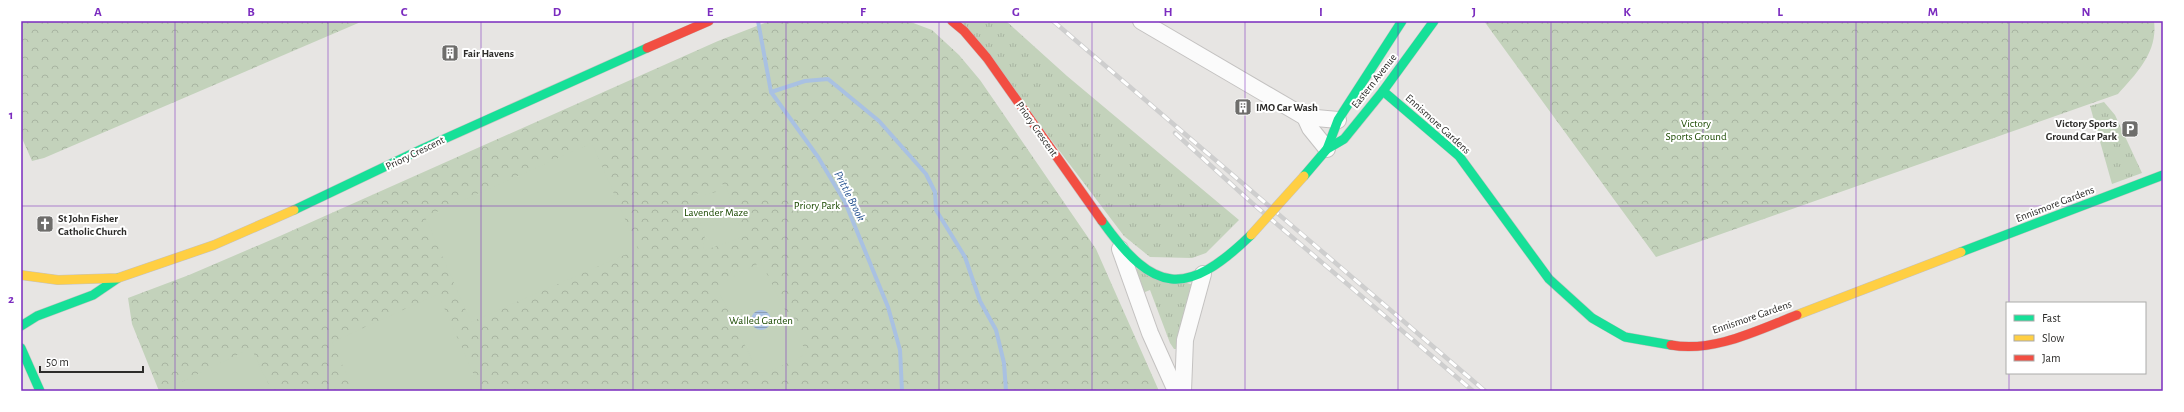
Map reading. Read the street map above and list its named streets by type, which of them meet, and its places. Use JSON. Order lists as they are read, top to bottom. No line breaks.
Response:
{"streets":{"main road":["Eastern Avenue","Ennismore Gardens","Priory Crescent"]},"crossings":[["Eastern Avenue","Ennismore Gardens"],["Eastern Avenue","Priory Crescent"]],"water":["Prittle Brook"],"parks":["Victory Sports Ground","Priory Park","Lavender Maze","Walled Garden"],"places":{"building":["Fair Havens","IMO Car Wash"],"parking":["Victory Sports Ground Car Park"],"church":["St John Fisher Catholic Church"]},"legend":["Fast","Slow","Jam"],"scale_bar":"50 m","grid":{"columns":["A","B","C","D","E","F","G","H","I","J","K","L","M","N"],"rows":["1","2"]}}
